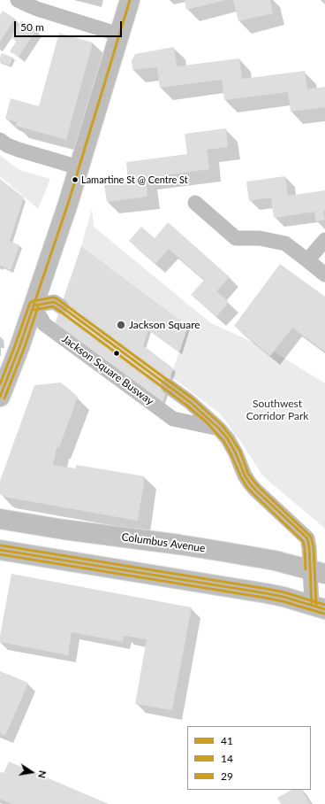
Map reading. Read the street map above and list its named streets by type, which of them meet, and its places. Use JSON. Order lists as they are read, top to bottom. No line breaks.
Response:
{"streets":{"main road":["Columbus Avenue"],"street":["Jackson Square Busway"]},"parks":["Southwest Corridor Park"],"places":["Lamartine St @ Centre St","Jackson Square"],"lines":["transit line 41","transit line 29","transit line 14"],"legend":["41","14","29"],"scale_bar":"50 m","north":"right"}
